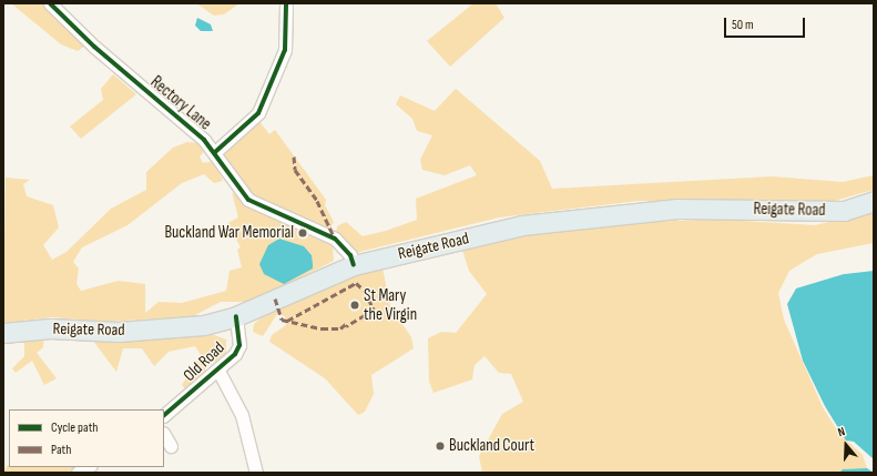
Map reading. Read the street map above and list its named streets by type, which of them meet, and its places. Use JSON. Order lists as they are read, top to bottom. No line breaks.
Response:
{"streets":{"main road":["Reigate Road"],"street":["Rectory Lane","Old Road"]},"crossings":[["Rectory Lane","Reigate Road"],["Reigate Road","Old Road"]],"places":["Buckland War Memorial","St Mary the Virgin","Buckland Court"],"legend":["Cycle path","Path"],"scale_bar":"50 m","north":"top"}
